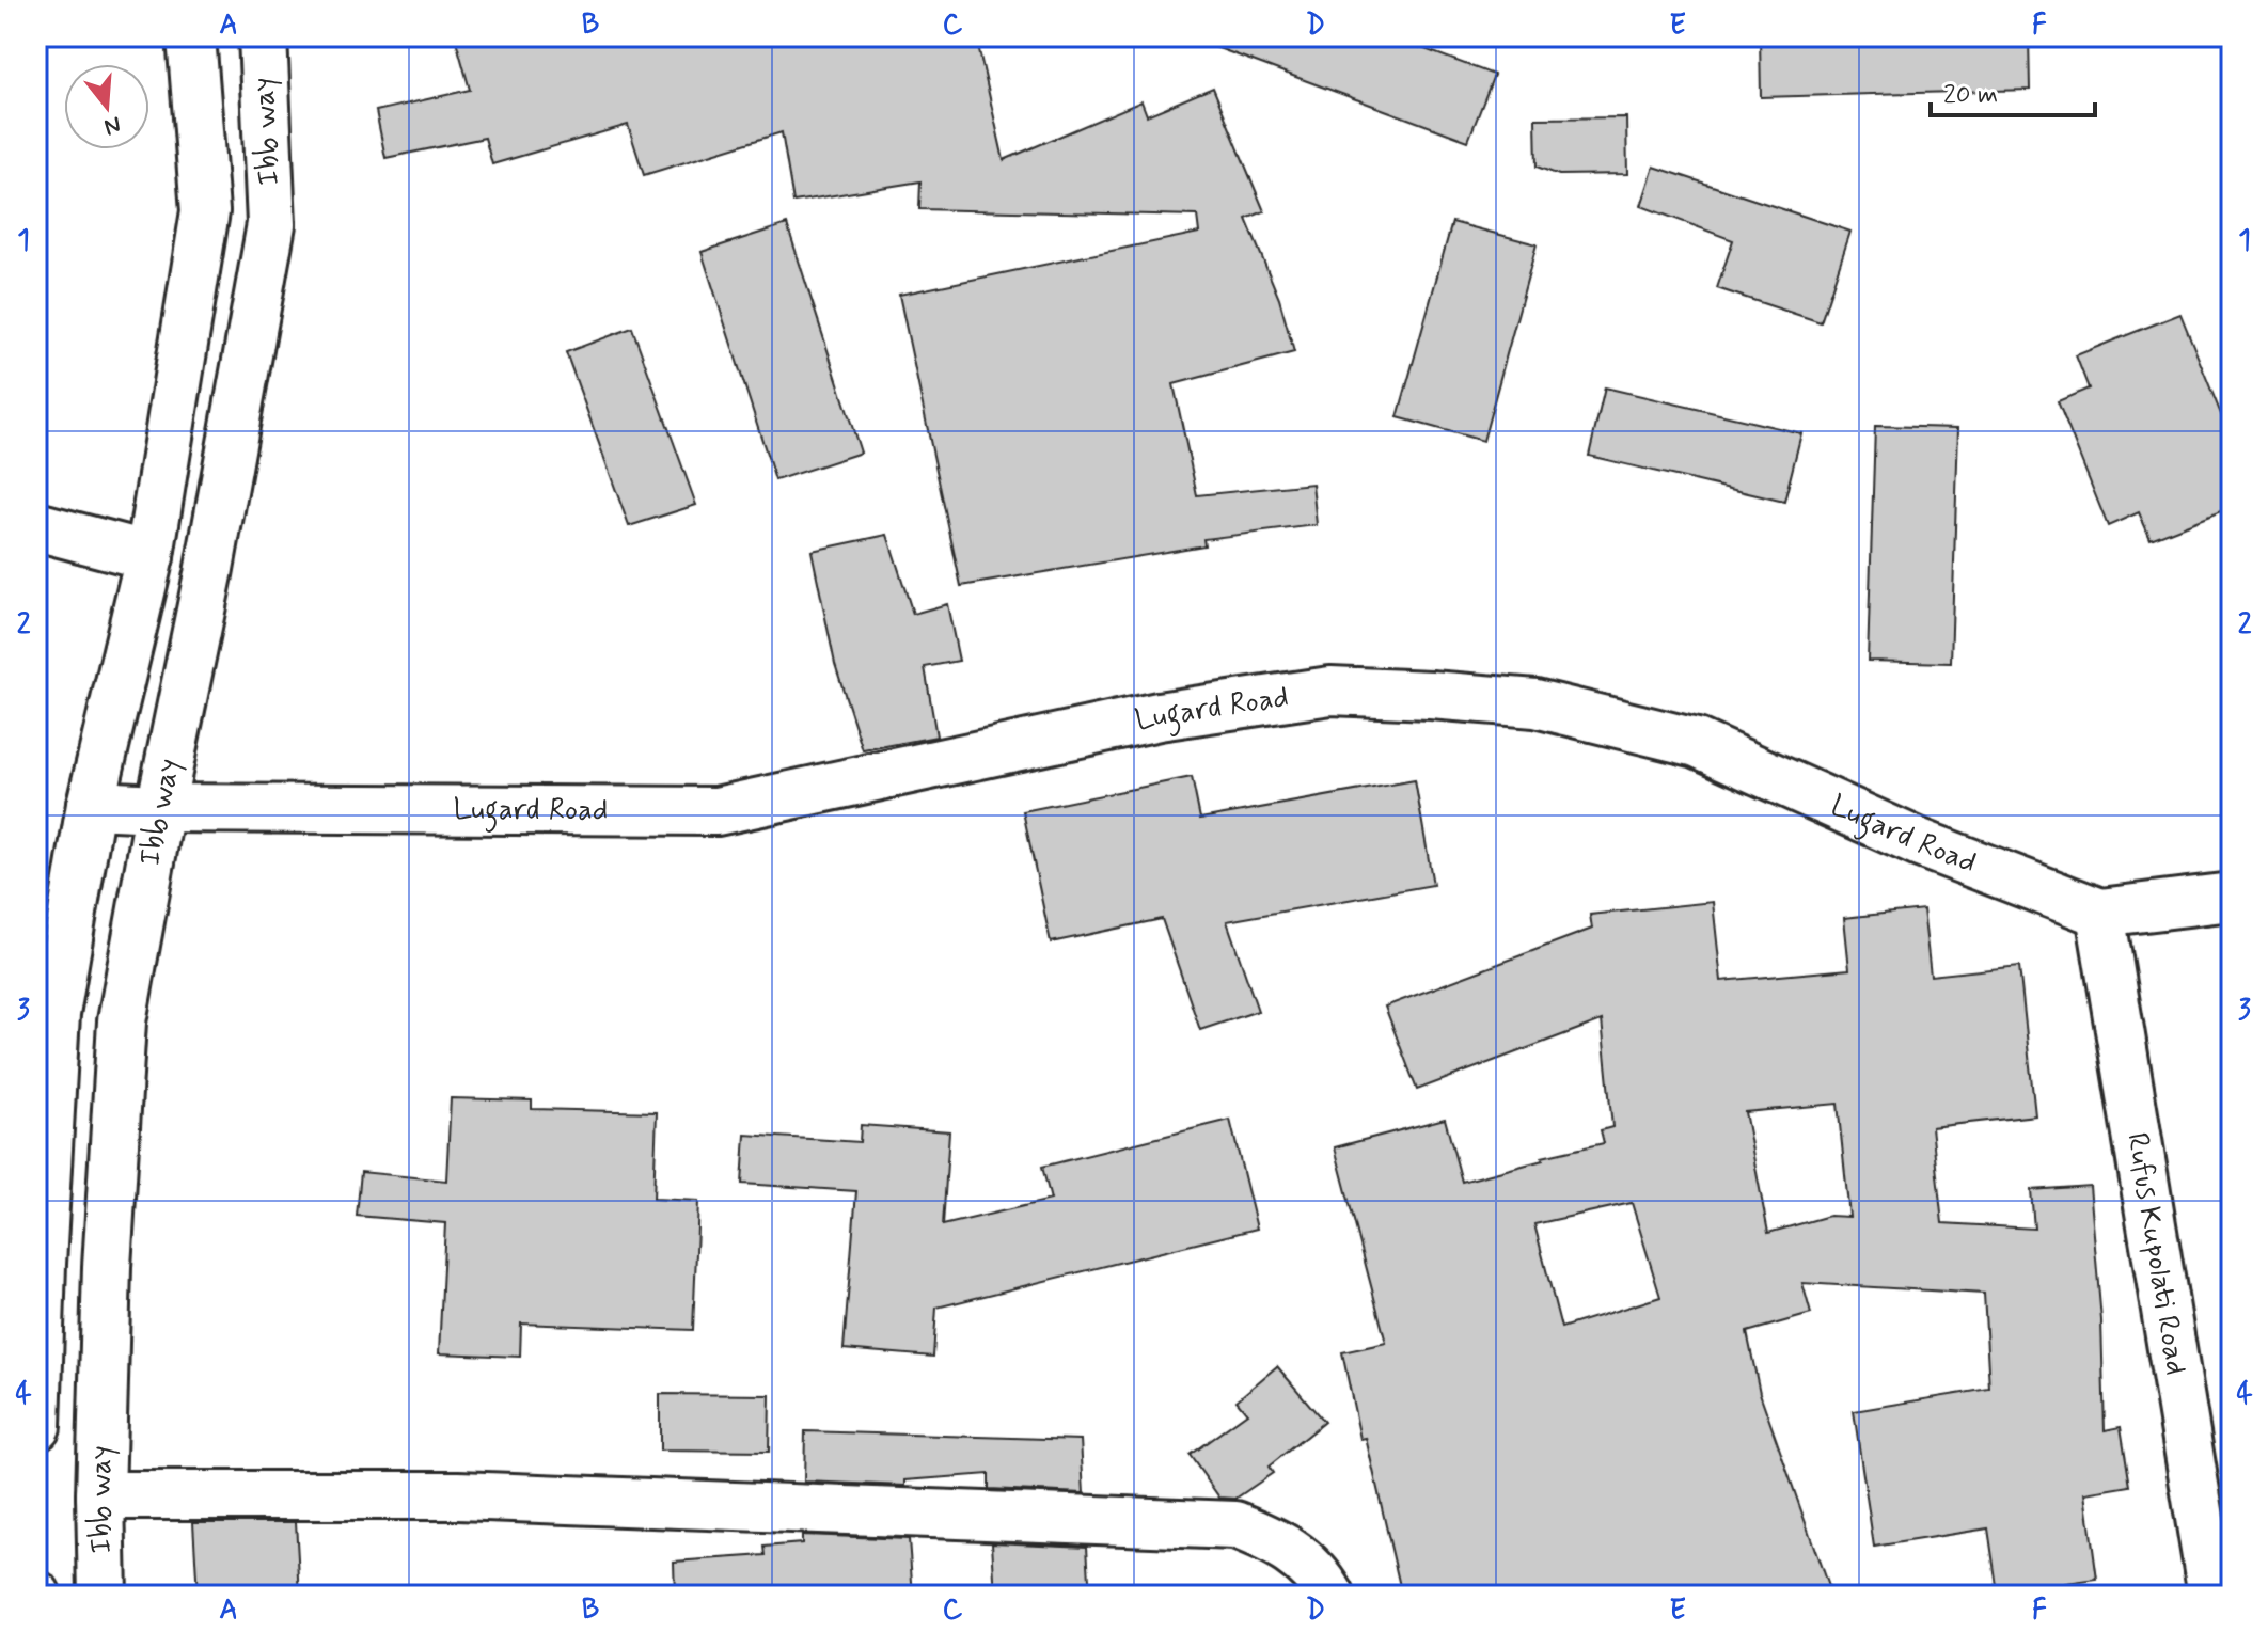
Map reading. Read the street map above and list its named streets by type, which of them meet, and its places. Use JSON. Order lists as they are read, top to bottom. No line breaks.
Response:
{"streets":{"main road":["Ibb way","Lugard Road","Rufus Kupolati Road"]},"crossings":[["Ibb way","Lugard Road"],["Lugard Road","Rufus Kupolati Road"]],"scale_bar":"20 m","north":"bottom","grid":{"columns":["A","B","C","D","E","F"],"rows":["1","2","3","4"]}}
